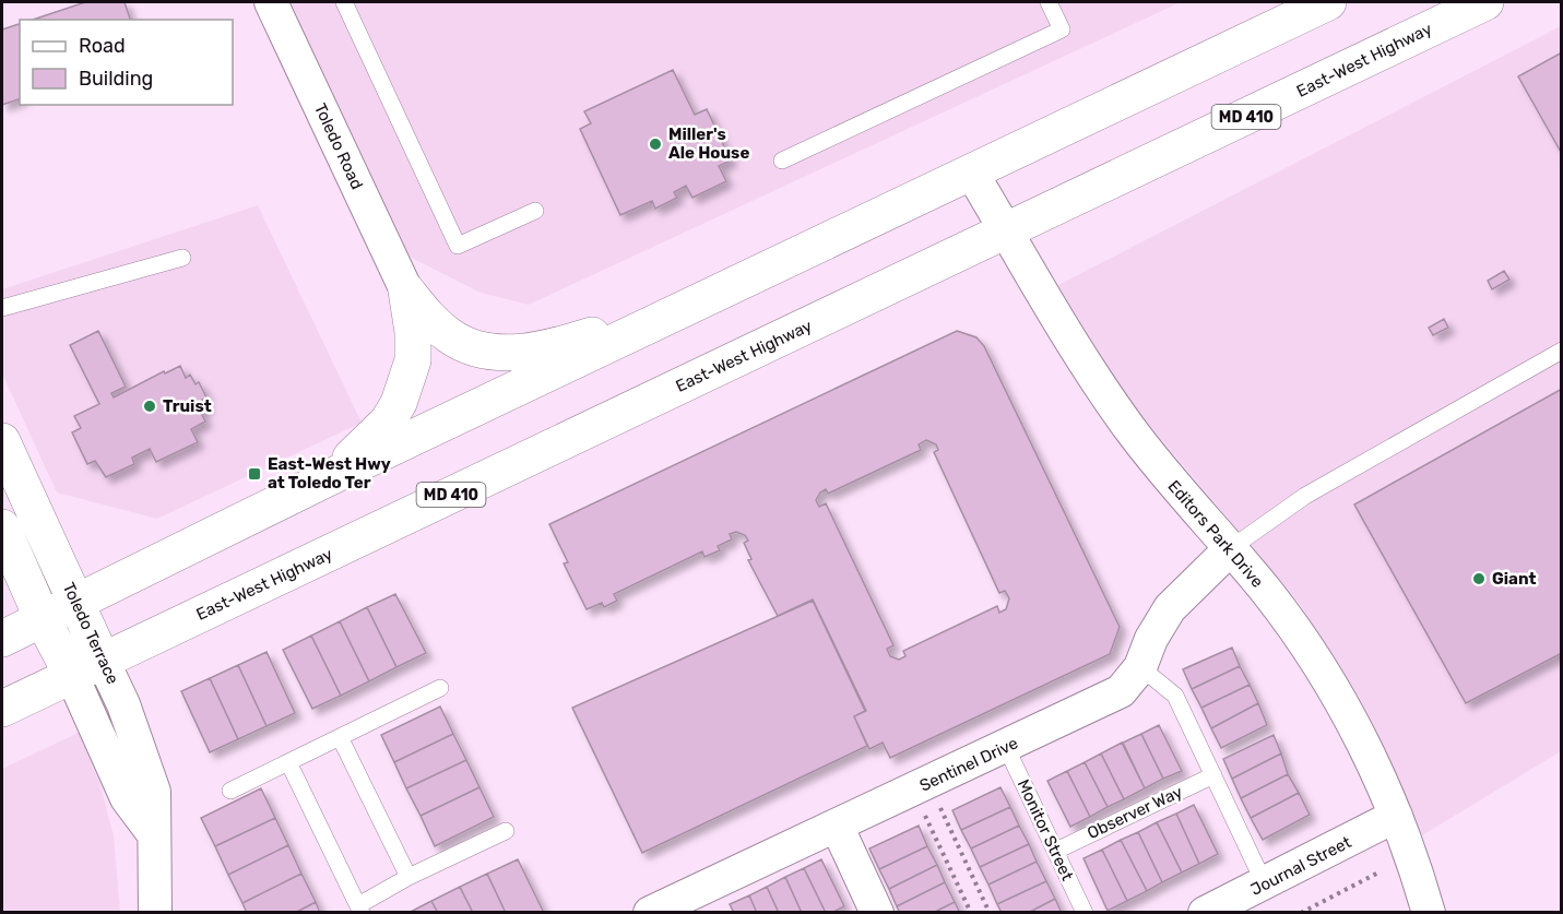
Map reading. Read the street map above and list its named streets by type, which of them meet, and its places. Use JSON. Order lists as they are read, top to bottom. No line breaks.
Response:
{"streets":{"main road":["East-West Highway","MD 410","Toledo Terrace"],"street":["Toledo Road","Editors Park Drive","Sentinel Drive","Journal Street"],"lane":["Observer Way","Monitor Street"]},"crossings":[["East-West Highway","Editors Park Drive"],["East-West Highway","Toledo Terrace"],["Editors Park Drive","Sentinel Drive"],["Editors Park Drive","Journal Street"],["Sentinel Drive","Monitor Street"],["Observer Way","Monitor Street"]],"places":{"other":["Miller's Ale House","Truist","Giant"],"transit":["East-West Hwy at Toledo Ter"]},"legend":["Road","Building"]}
